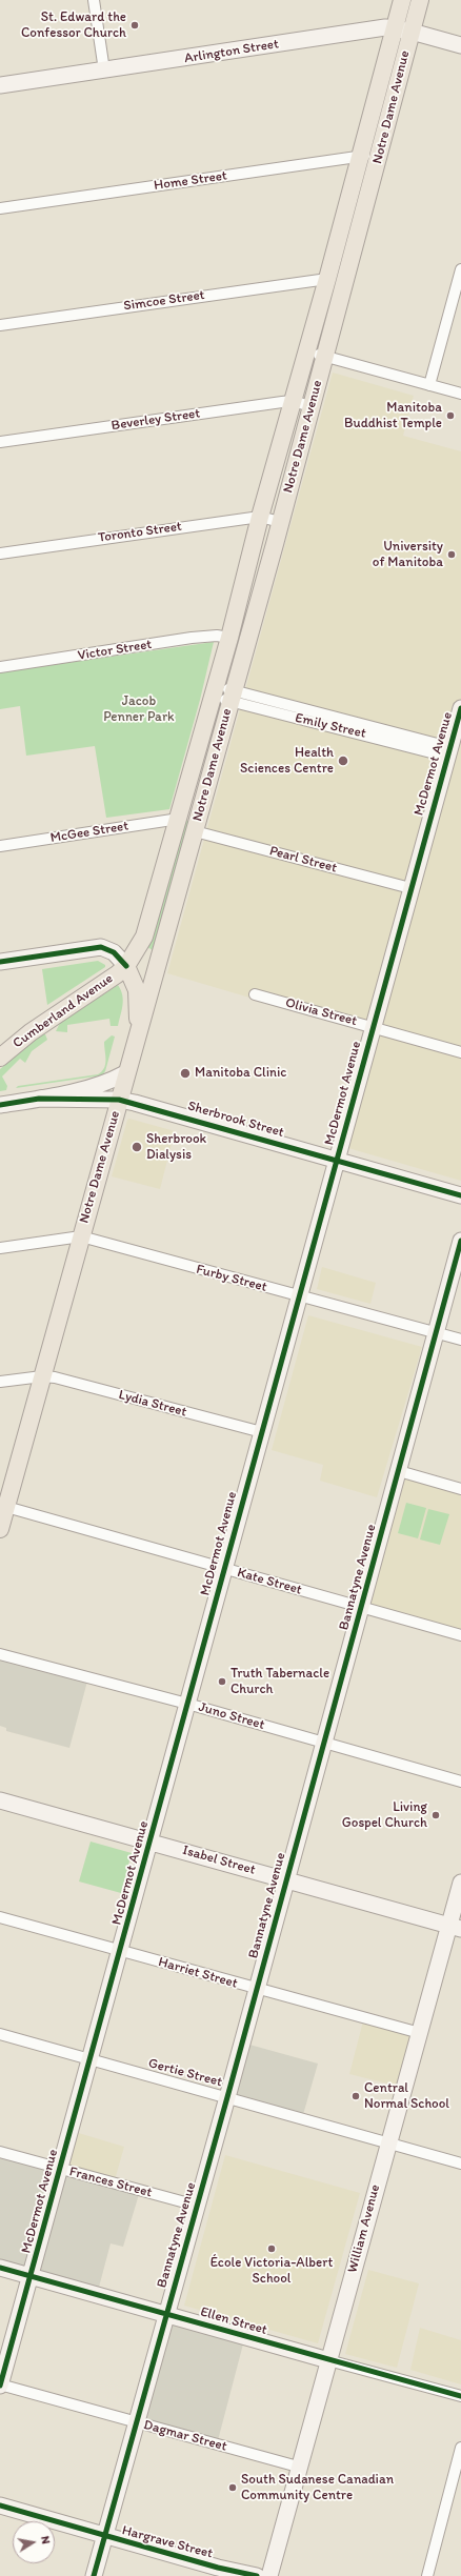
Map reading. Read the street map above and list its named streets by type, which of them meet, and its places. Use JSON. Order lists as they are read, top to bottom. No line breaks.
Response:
{"streets":{"main road":["Notre Dame Avenue","Cumberland Avenue"],"street":["Arlington Street","Home Street","Simcoe Street","Beverley Street","Toronto Street","Victor Street","Emily Street","McDermot Avenue","McGee Street","Pearl Street","Olivia Street","Sherbrook Street","Furby Street","Lydia Street","Bannatyne Avenue","Kate Street","Juno Street","Isabel Street","Harriet Street","Gertie Street","Frances Street","William Avenue","Ellen Street","Dagmar Street","Hargrave Street"]},"crossings":[["Arlington Street","Notre Dame Avenue"],["Notre Dame Avenue","Home Street"],["Notre Dame Avenue","Simcoe Street"],["Notre Dame Avenue","Beverley Street"],["Notre Dame Avenue","Toronto Street"],["Notre Dame Avenue","Victor Street"],["Notre Dame Avenue","Emily Street"],["Notre Dame Avenue","McGee Street"],["Notre Dame Avenue","Pearl Street"],["Notre Dame Avenue","Cumberland Avenue"],["Notre Dame Avenue","Sherbrook Street"],["Notre Dame Avenue","Furby Street"],["Notre Dame Avenue","Lydia Street"],["Notre Dame Avenue","Kate Street"],["Emily Street","McDermot Avenue"],["McDermot Avenue","Pearl Street"],["McDermot Avenue","Olivia Street"],["McDermot Avenue","Sherbrook Street"],["McDermot Avenue","Furby Street"],["McDermot Avenue","Lydia Street"],["McDermot Avenue","Kate Street"],["McDermot Avenue","Juno Street"],["McDermot Avenue","Isabel Street"],["McDermot Avenue","Harriet Street"],["McDermot Avenue","Gertie Street"],["McDermot Avenue","Frances Street"],["McDermot Avenue","Ellen Street"],["McDermot Avenue","Dagmar Street"],["Furby Street","Bannatyne Avenue"],["Bannatyne Avenue","Kate Street"],["Bannatyne Avenue","Juno Street"],["Bannatyne Avenue","Isabel Street"],["Bannatyne Avenue","Harriet Street"],["Bannatyne Avenue","Gertie Street"],["Bannatyne Avenue","Frances Street"],["Bannatyne Avenue","Ellen Street"],["Bannatyne Avenue","Dagmar Street"],["Bannatyne Avenue","Hargrave Street"],["Isabel Street","William Avenue"],["Harriet Street","William Avenue"],["Gertie Street","William Avenue"],["William Avenue","Ellen Street"],["William Avenue","Dagmar Street"]],"parks":["Jacob Penner Park"],"places":["St. Edward the Confessor Church","Manitoba Buddhist Temple","University of Manitoba","Health Sciences Centre","Manitoba Clinic","Sherbrook Dialysis","Truth Tabernacle Church","Living Gospel Church","Central Normal School","École Victoria-Albert School","South Sudanese Canadian Community Centre"],"north":"right"}
